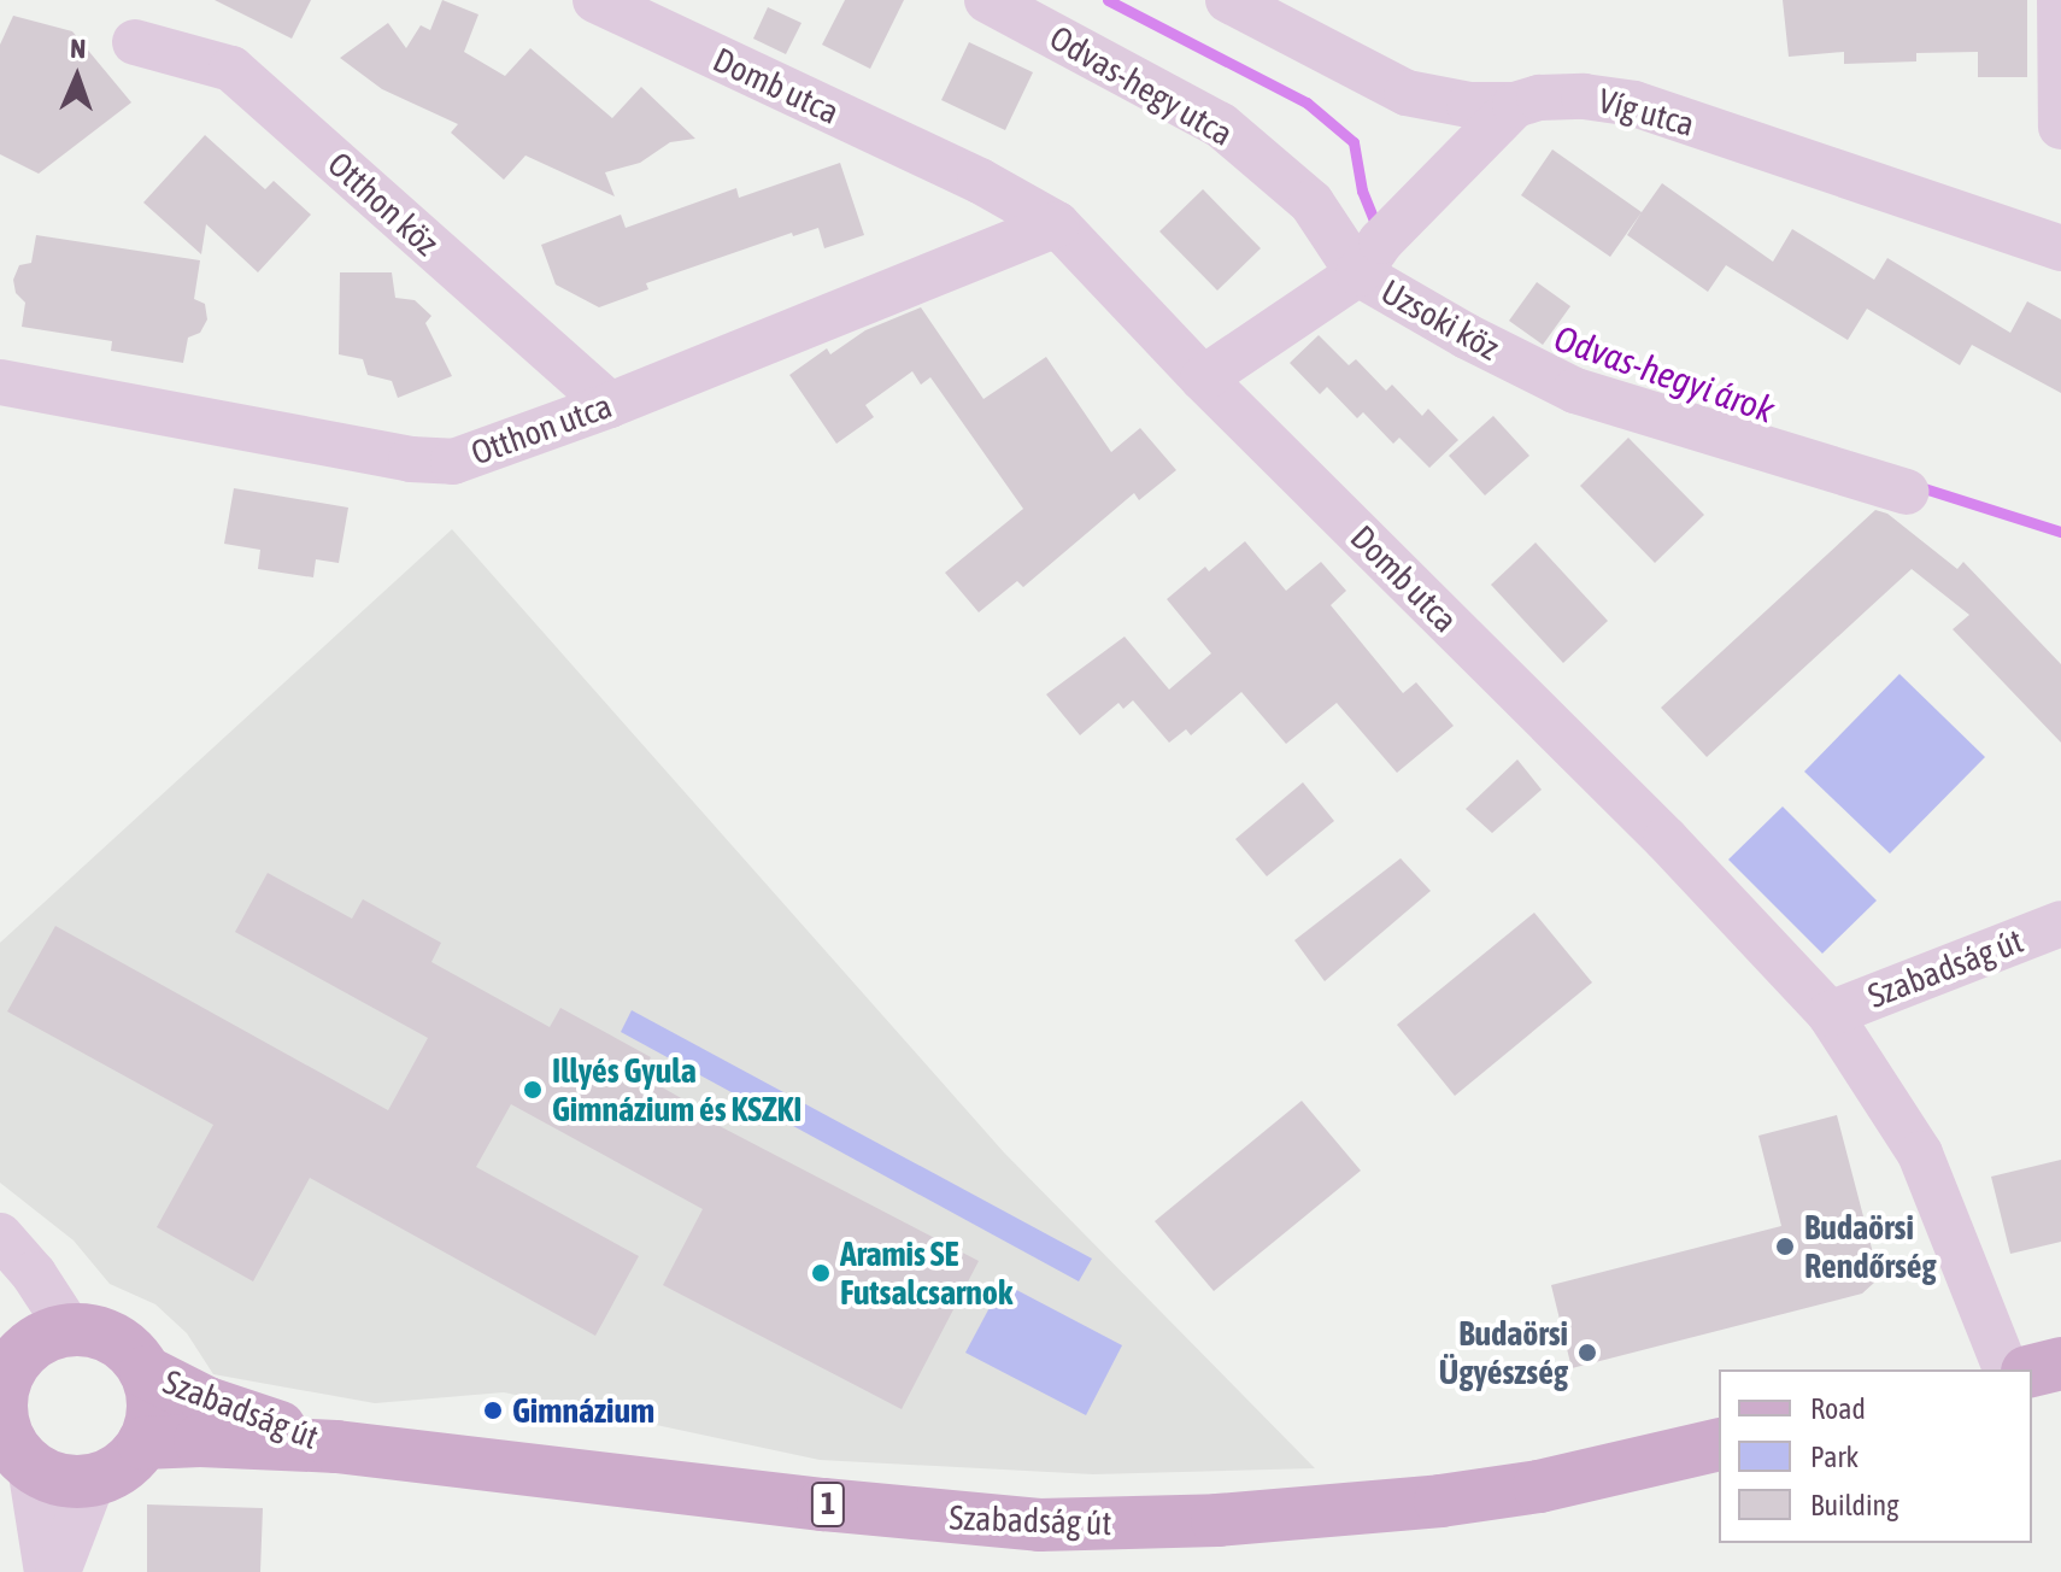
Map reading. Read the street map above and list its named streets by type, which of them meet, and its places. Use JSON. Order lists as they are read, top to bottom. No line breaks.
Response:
{"streets":{"main road":["Szabadság út","1"],"street":["Domb utca","Odvas-hegy utca","Víg utca","Otthon köz","Uzsoki köz","Otthon utca"]},"crossings":[["Domb utca","Otthon utca"],["Domb utca","Szabadság út"],["Odvas-hegy utca","Uzsoki köz"],["Otthon köz","Otthon utca"]],"water":["Odvas-hegyi árok"],"places":["Illyés Gyula Gimnázium és KSZKI","Budaörsi Rendőrség","Aramis SE Futsalcsarnok","Budaörsi Ügyészség","Gimnázium"],"legend":["Road","Park","Building"],"north":"top"}
